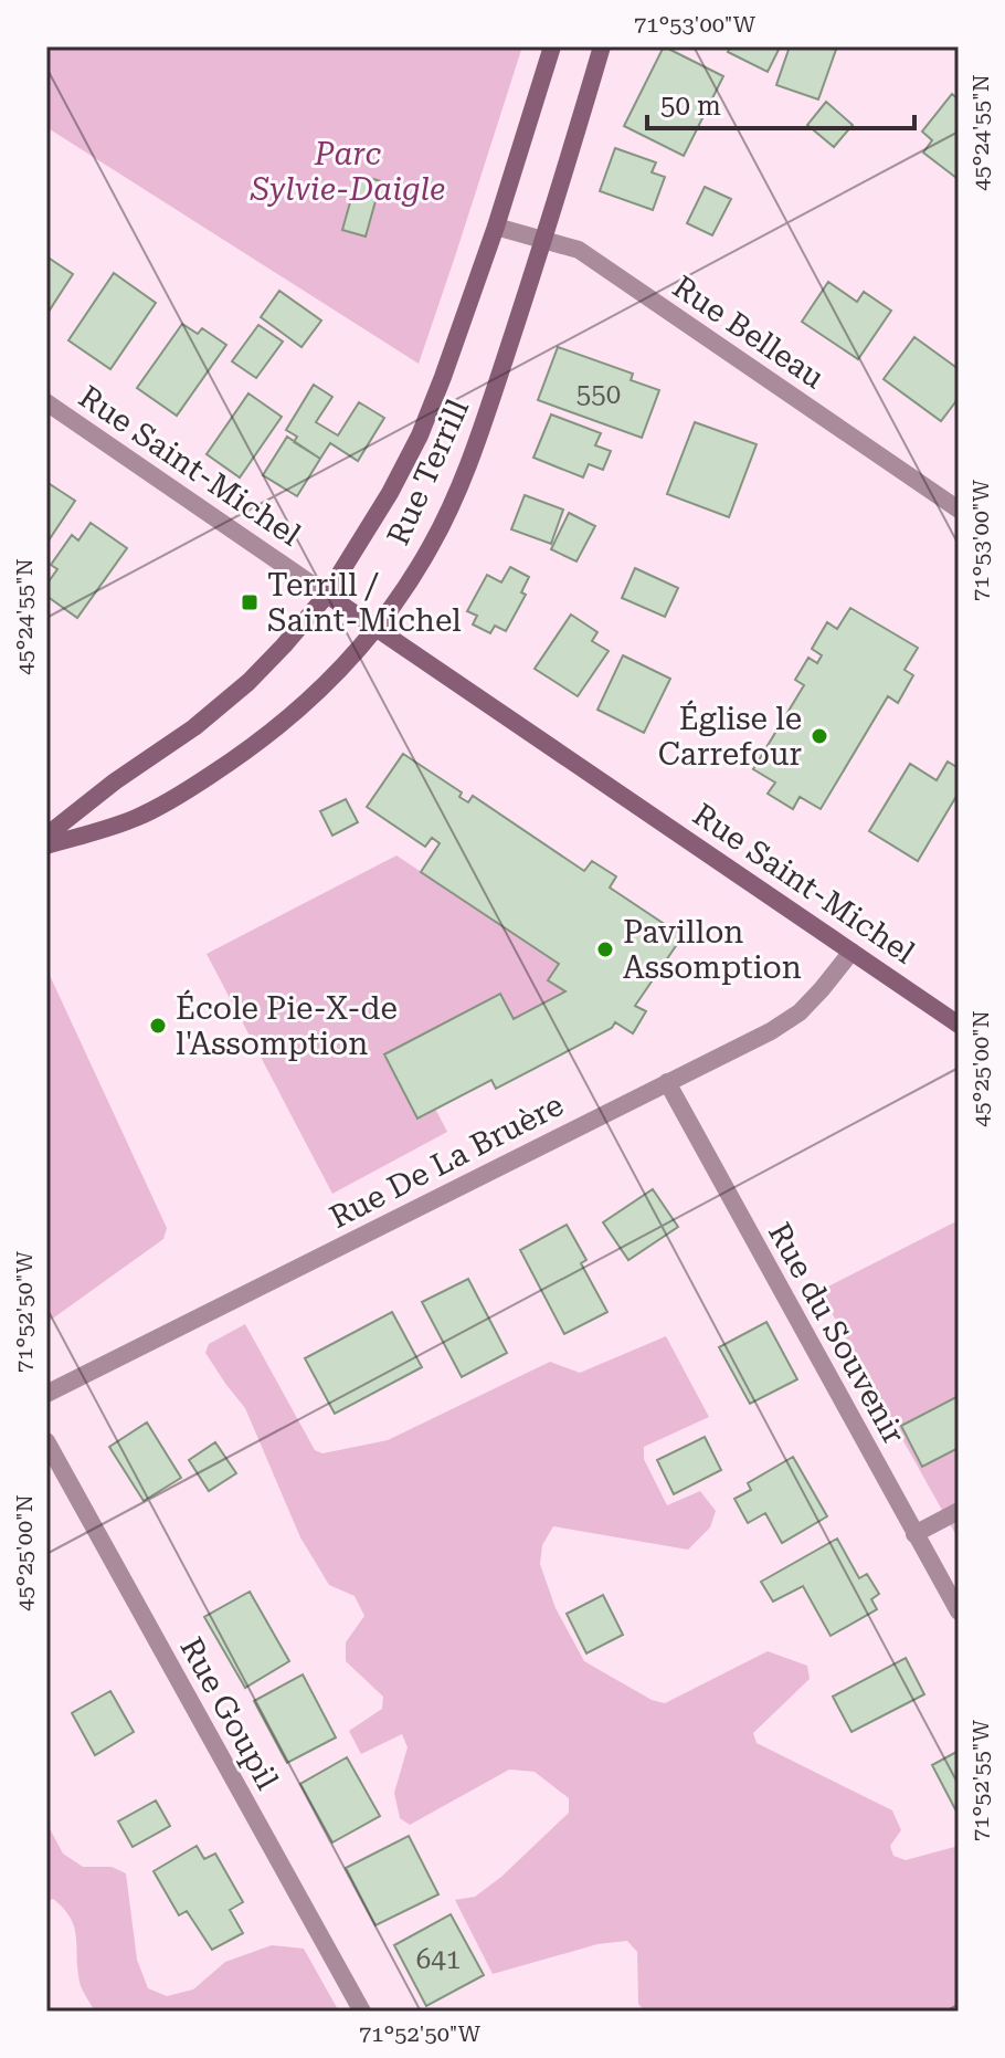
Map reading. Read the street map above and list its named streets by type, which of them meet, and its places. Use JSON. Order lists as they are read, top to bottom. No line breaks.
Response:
{"streets":{"street":["Rue Belleau","Rue Saint-Michel","Rue Terrill","Rue De La Bruère","Rue du Souvenir","Rue Goupil"]},"crossings":[["Rue Belleau","Rue Terrill"],["Rue Saint-Michel","Rue Terrill"],["Rue Saint-Michel","Rue De La Bruère"],["Rue De La Bruère","Rue du Souvenir"]],"parks":["Parc Sylvie-Daigle"],"places":{"transit":["Terrill / Saint-Michel"],"other":["Église le Carrefour","Pavillon Assomption","École Pie-X-de l'Assomption"]},"house_numbers":["550","641"],"scale_bar":"50 m","coordinates":["71°53'00\"W","45°24'55\"N","45°25'00\"N","71°52'50\"W","71°52'55\"W"]}
